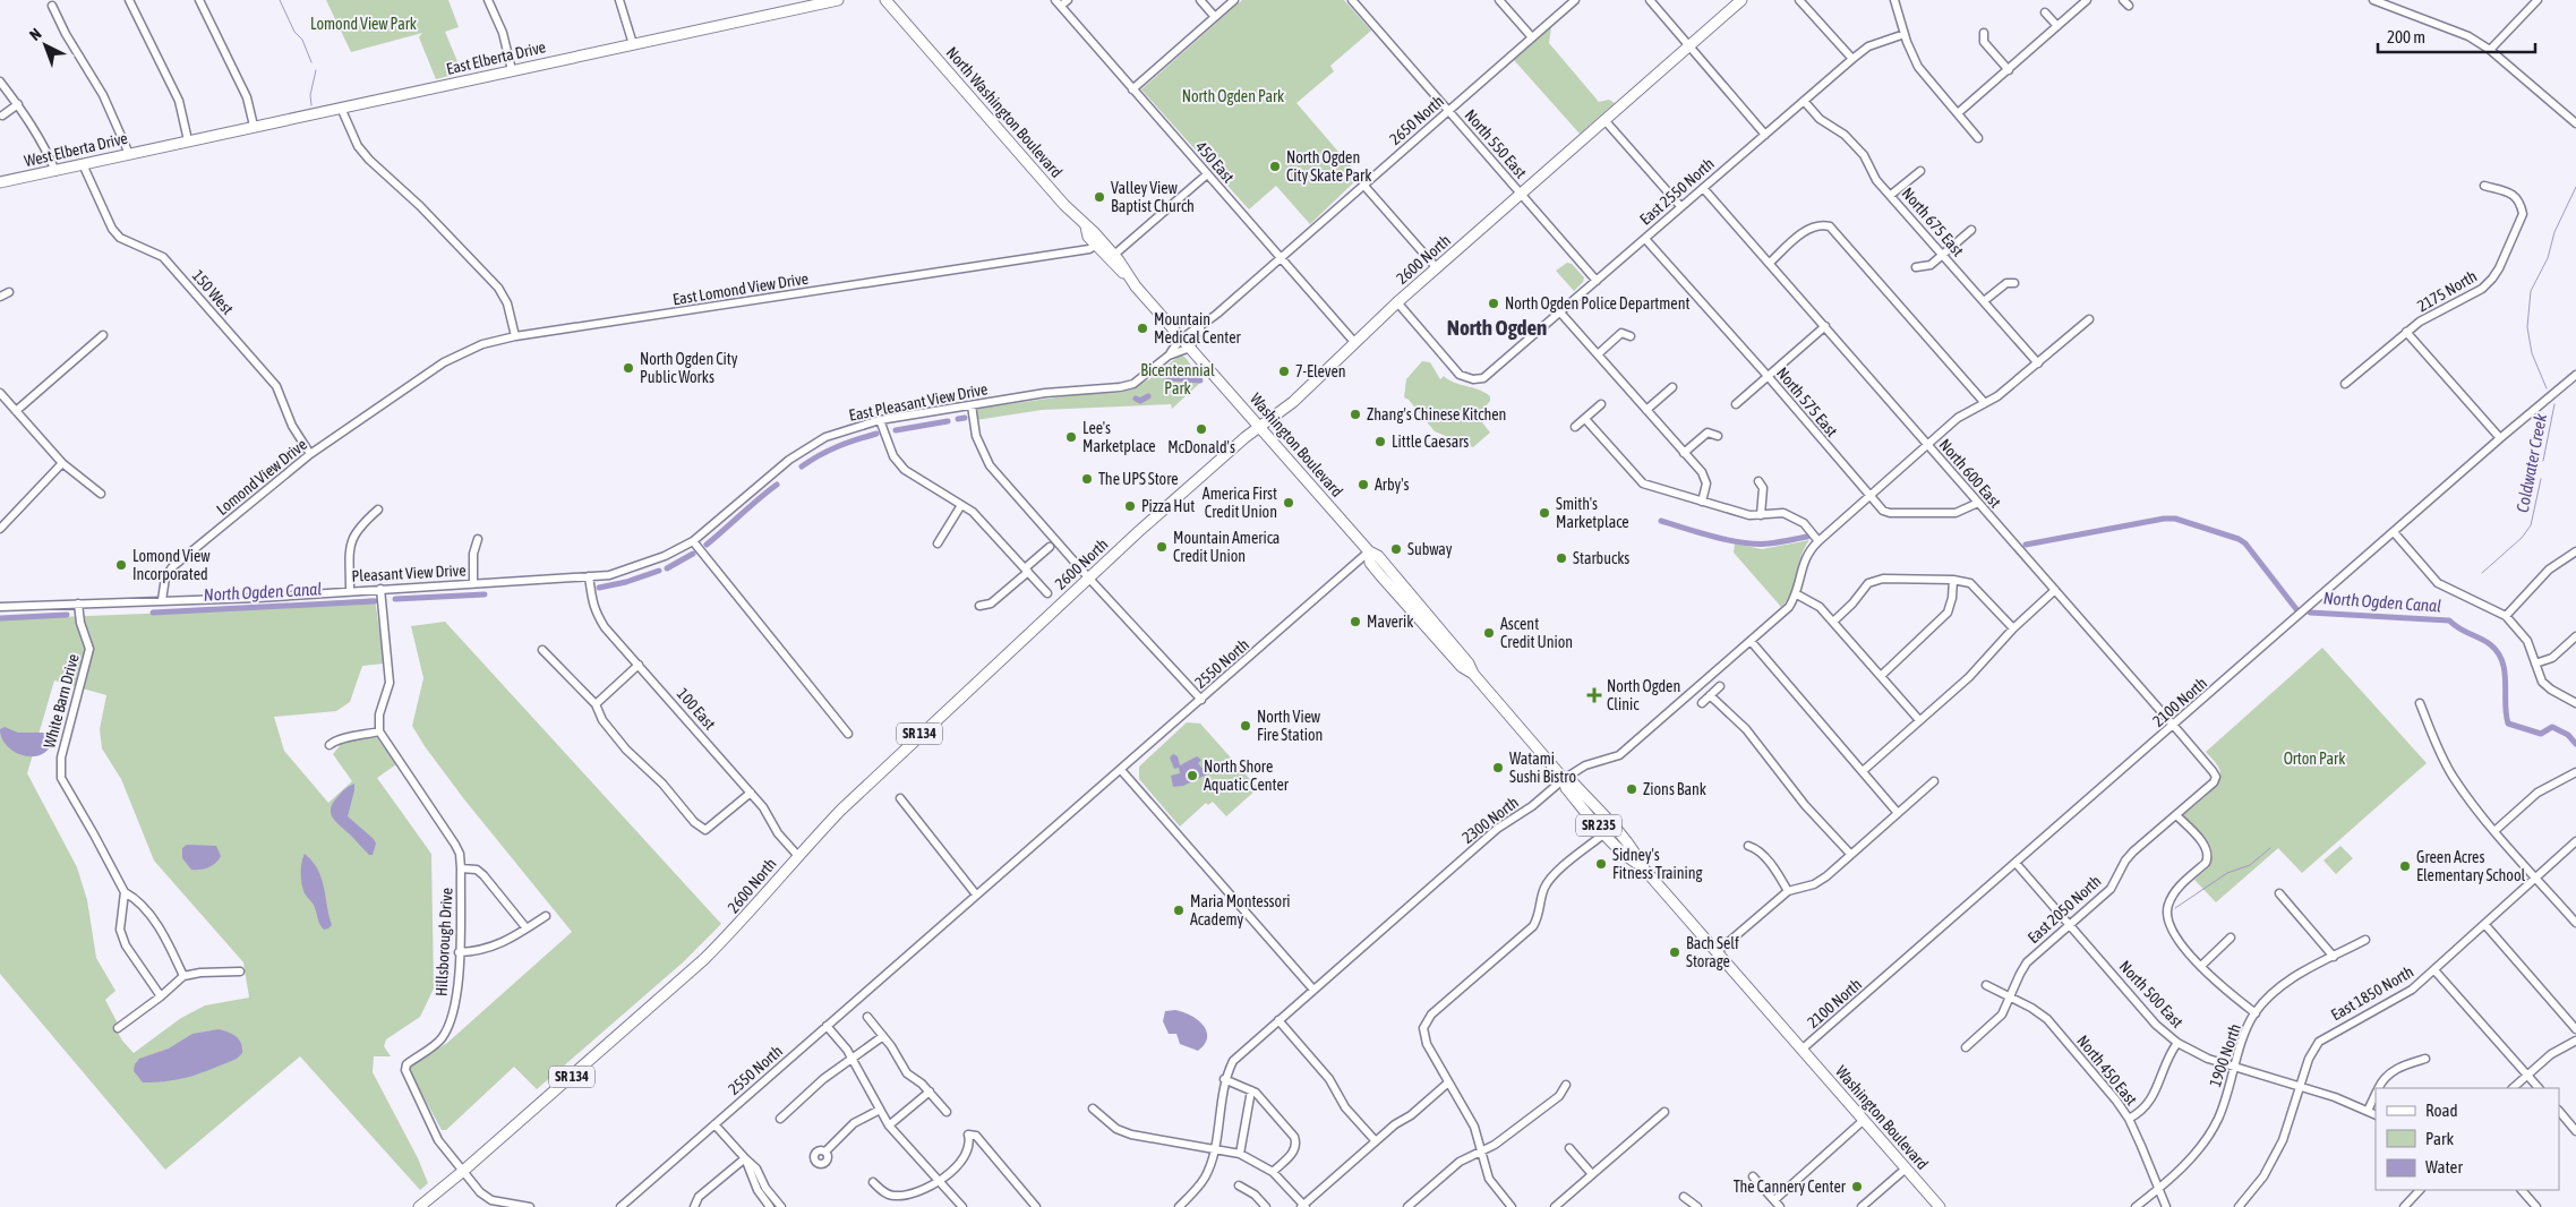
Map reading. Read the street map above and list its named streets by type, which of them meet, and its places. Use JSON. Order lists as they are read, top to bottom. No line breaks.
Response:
{"streets":{"main road":["East Elberta Drive","North Washington Boulevard","West Elberta Drive","2600 North","Washington Boulevard","SR 134","SR 235"],"street":["2650 North","North 550 East","450 East","East 2550 North","North 675 East","East Lomond View Drive","2175 North","150 West","East Pleasant View Drive","North 575 East","North 600 East","Lomond View Drive","Pleasant View Drive","2550 North","White Barn Drive","2100 North","100 East","2300 North","East 2050 North","Hillsborough Drive","East 1850 North","North 500 East","1900 North","North 450 East"]},"crossings":[["East Elberta Drive","West Elberta Drive"],["North Washington Boulevard","East Lomond View Drive"],["North Washington Boulevard","Washington Boulevard"],["2650 North","North 550 East"],["2650 North","450 East"],["2650 North","East Pleasant View Drive"],["2650 North","Washington Boulevard"],["North 550 East","East 2550 North"],["North 550 East","2600 North"],["West Elberta Drive","150 West"],["450 East","2600 North"],["East 2550 North","North 675 East"],["East 2550 North","2600 North"],["East 2550 North","North 575 East"],["East 2550 North","North 600 East"],["2600 North","Washington Boulevard"],["2600 North","100 East"],["2600 North","SR 134"],["2600 North","Hillsborough Drive"],["East Lomond View Drive","Lomond View Drive"],["150 West","Lomond View Drive"],["East Pleasant View Drive","Washington Boulevard"],["East Pleasant View Drive","Pleasant View Drive"],["North 575 East","North 600 East"],["Washington Boulevard","2550 North"],["Washington Boulevard","2100 North"],["Washington Boulevard","SR 235"],["North 600 East","2100 North"],["North 600 East","East 2050 North"],["Lomond View Drive","Pleasant View Drive"],["Pleasant View Drive","White Barn Drive"],["Pleasant View Drive","100 East"],["2550 North","SR 235"],["2100 North","SR 235"],["2100 North","North 500 East"],["SR 134","Hillsborough Drive"],["2300 North","SR 235"],["East 2050 North","North 500 East"],["East 2050 North","North 450 East"],["East 1850 North","North 500 East"],["North 500 East","1900 North"],["1900 North","North 450 East"]],"districts":["North Ogden"],"water":["Coldwater Creek","North Ogden Canal"],"parks":["Lomond View Park","North Ogden Park","Bicentennial Park","Orton Park"],"places":{"other":["North Ogden City Skate Park","Valley View Baptist Church","North Ogden Police Department","Mountain Medical Center","North Ogden City Public Works","7-Eleven","Zhang's Chinese Kitchen","McDonald's","Lee's Marketplace","Little Caesars","The UPS Store","Arby's","America First Credit Union","Pizza Hut","Smith's Marketplace","Mountain America Credit Union","Subway","Starbucks","Lomond View Incorporated","Maverik","Ascent Credit Union","North View Fire Station","Watami Sushi Bistro","North Shore Aquatic Center","Zions Bank","Sidney's Fitness Training","Green Acres Elementary School","Maria Montessori Academy","Bach Self Storage","The Cannery Center"],"health":["North Ogden Clinic"]},"legend":["Road","Park","Water"],"scale_bar":"200 m","north":"top left"}
